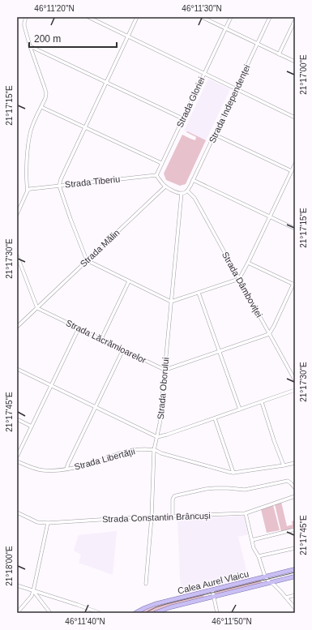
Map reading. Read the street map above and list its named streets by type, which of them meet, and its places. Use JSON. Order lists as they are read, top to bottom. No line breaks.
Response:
{"streets":{"main road":["Calea Aurel Vlaicu"],"street":["Strada Gloriei","Strada Independenței","Strada Tiberiu","Strada Mălin","Strada Dâmboviței","Strada Lăcrămioarelor","Strada Oborului","Strada Libertății","Strada Constantin Brâncuși"]},"crossings":[["Strada Gloriei","Strada Tiberiu"],["Strada Independenței","Strada Dâmboviței"],["Strada Mălin","Strada Lăcrămioarelor"],["Strada Lăcrămioarelor","Strada Oborului"],["Strada Oborului","Strada Libertății"],["Strada Oborului","Strada Constantin Brâncuși"]],"scale_bar":"200 m","coordinates":["46°11'20\"N","46°11'30\"N","21°17'00\"E","21°17'15\"E","21°17'30\"E","21°17'45\"E","21°18'00\"E","46°11'40\"N","46°11'50\"N"]}
